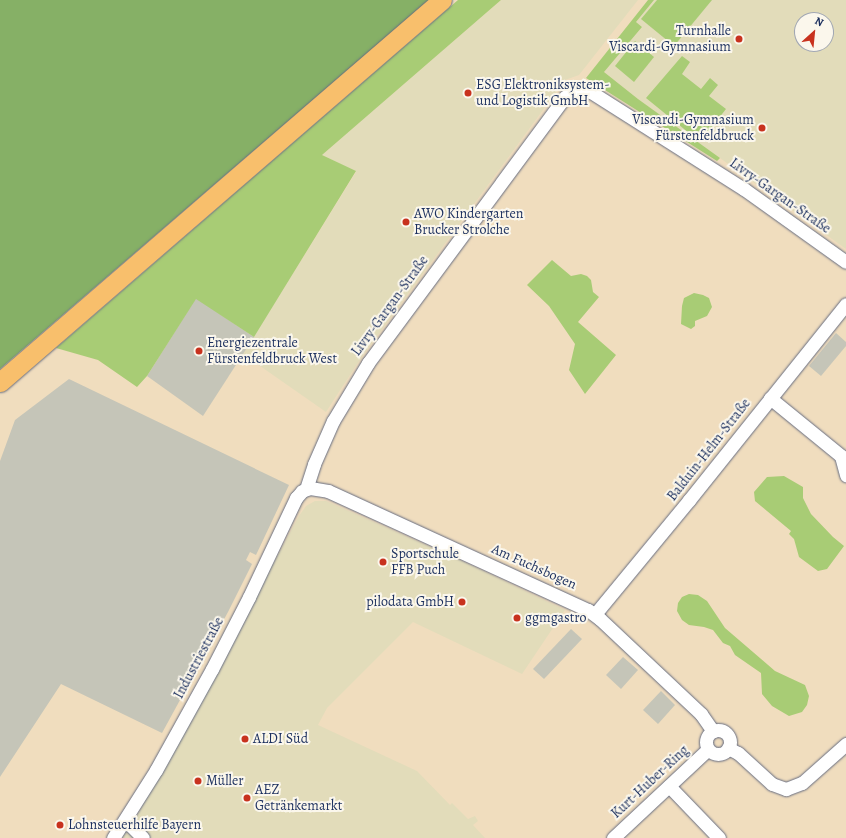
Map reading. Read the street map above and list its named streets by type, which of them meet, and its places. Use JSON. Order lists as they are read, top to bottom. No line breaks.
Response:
{"streets":{"street":["Livry-Gargan-Straße","Balduin-Helm-Straße","Am Fuchsbogen","Industriestraße","Kurt-Huber-Ring"]},"crossings":[["Livry-Gargan-Straße","Am Fuchsbogen"],["Livry-Gargan-Straße","Industriestraße"],["Balduin-Helm-Straße","Am Fuchsbogen"],["Am Fuchsbogen","Industriestraße"],["Am Fuchsbogen","Kurt-Huber-Ring"]],"places":["Turnhalle Viscardi-Gymnasium","ESG Elektroniksystem- und Logistik GmbH","Viscardi-Gymnasium Fürstenfeldbruck","AWO Kindergarten Brucker Strolche","Energiezentrale Fürstenfeldbruck West","Sportschule FFB Puch","pilodata GmbH","ggmgastro","ALDI Süd","Müller","AEZ Getränkemarkt","Lohnsteuerhilfe Bayern"],"north":"top right"}
